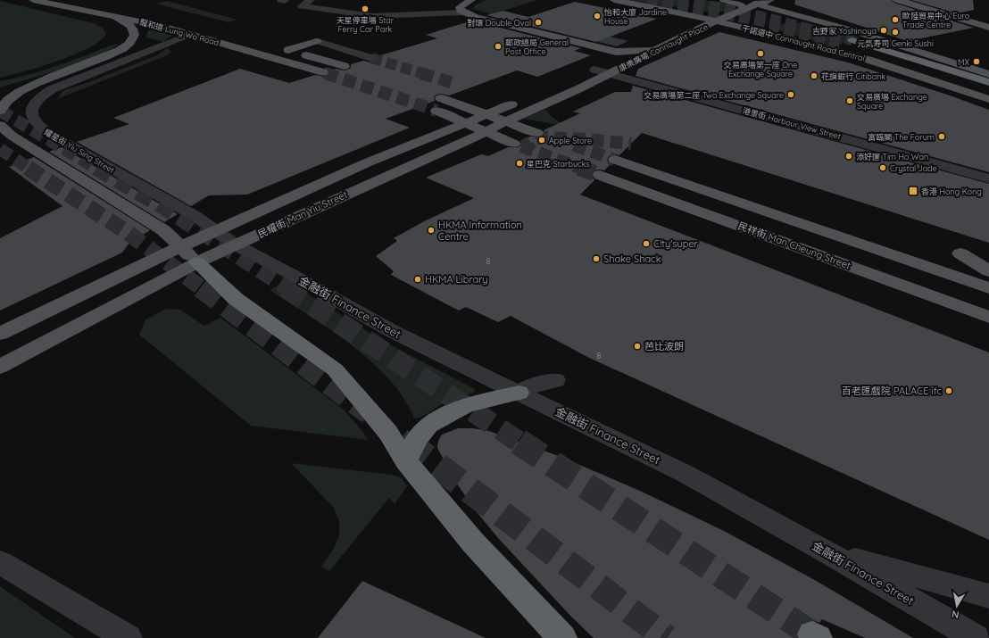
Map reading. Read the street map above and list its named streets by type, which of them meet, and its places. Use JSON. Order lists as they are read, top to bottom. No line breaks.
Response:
{"streets":{"highway":["干諾道中 Connaught Road Central"],"main road":["龍和道 Lung Wo Road","康樂廣場 Connaught Place","民耀街 Man Yiu Street","民祥街 Man Cheung Street"],"street":["港景街 Harbour View Street","耀星街 Yiu Sing Street","金融街 Finance Street"]},"crossings":[["龍和道 Lung Wo Road","耀星街 Yiu Sing Street"],["干諾道中 Connaught Road Central","康樂廣場 Connaught Place"],["康樂廣場 Connaught Place","港景街 Harbour View Street"],["康樂廣場 Connaught Place","民耀街 Man Yiu Street"],["港景街 Harbour View Street","民耀街 Man Yiu Street"],["耀星街 Yiu Sing Street","民耀街 Man Yiu Street"],["耀星街 Yiu Sing Street","金融街 Finance Street"],["民耀街 Man Yiu Street","金融街 Finance Street"]],"places":{"other":["天星停車場 Star Ferry Car Park","怡和大廈 Jardine House","歐陸貿易中心 Euro Trade Centre","對環 Double Oval","吉野家 Yoshinoya","元気寿司 Genki Sushi","郵政總局 General Post Office","交易廣場第一座 One Exchange Square","MX","花旗銀行 Citibank","交易廣場第二座 Two Exchange Square","交易廣場 Exchange Square","富臨閣 The Forum","Apple Store","添好運 Tim Ho Wan","星巴克 Starbucks","Crystal Jade","HKMA Information Centre","C!ty'super","Shake Shack","HKMA Library","芭比波朗","百老匯戲院 PALACE ifc"],"transit":["香港 Hong Kong"]},"house_numbers":["8","8"],"north":"bottom"}
